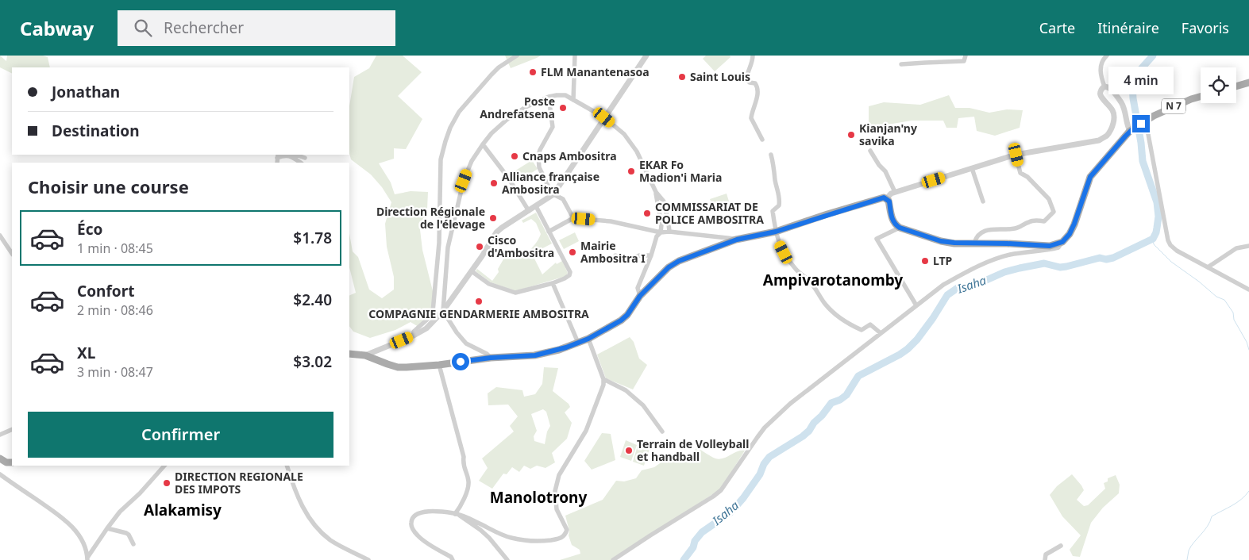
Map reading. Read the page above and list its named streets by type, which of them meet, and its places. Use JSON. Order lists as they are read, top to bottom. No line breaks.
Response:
{"streets":{"main road":["N 7"]},"districts":["Ampivarotanomby","Manolotrony","Alakamisy"],"water":["Isaha"],"places":["FLM Manantenasoa","Saint Louis","Poste Andrefatsena","Kianjan'ny savika","Cnaps Ambositra","EKAR Fo Madion'i Maria","Alliance française Ambositra","COMMISSARIAT DE POLICE AMBOSITRA","Direction Régionale de l'élevage","Cisco d'Ambositra","Mairie Ambositra I","LTP","COMPAGNIE GENDARMERIE AMBOSITRA","Terrain de Volleyball et handball","DIRECTION REGIONALE DES IMPOTS"],"page":{"header":"Cabway","search":"Rechercher","nav":["Carte","Itinéraire","Favoris"],"bubble":"4 min","banner":["Jonathan","Destination"],"heading":"Choisir une course","list":[{"name":"Éco","note":"1 min · 08:45","value":"$1.78"},{"name":"Confort","note":"2 min · 08:46","value":"$2.40"},{"name":"XL","note":"3 min · 08:47","value":"$3.02"}],"buttons":"Confirmer"}}
